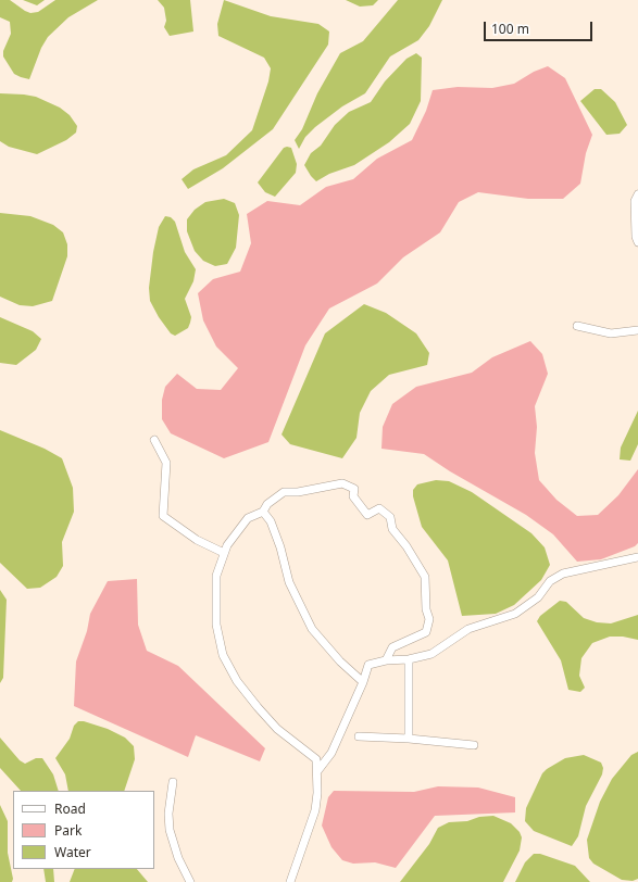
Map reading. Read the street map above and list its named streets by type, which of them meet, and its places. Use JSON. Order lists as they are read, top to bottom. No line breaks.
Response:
{"legend":["Road","Park","Water"],"scale_bar":"100 m"}
